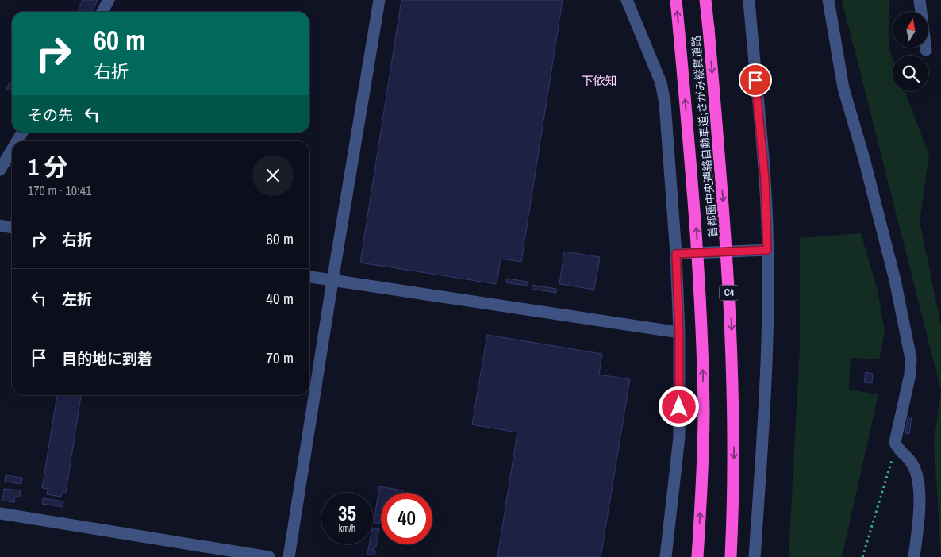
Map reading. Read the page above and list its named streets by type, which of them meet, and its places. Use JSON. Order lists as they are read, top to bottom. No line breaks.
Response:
{"streets":{"highway":["首都圏中央連絡自動車道;さがみ縦貫道路","C4"]},"districts":["下依知"],"north":"top","page":{"turn":["60 m","右折"],"then":"その先","heading":["1 分","170 m · 10:41"],"list":[{"name":"右折","value":"60 m"},{"name":"左折","value":"40 m"},{"name":"目的地に到着","value":"70 m"}],"speed":"35 km/h","limit":"40"}}
